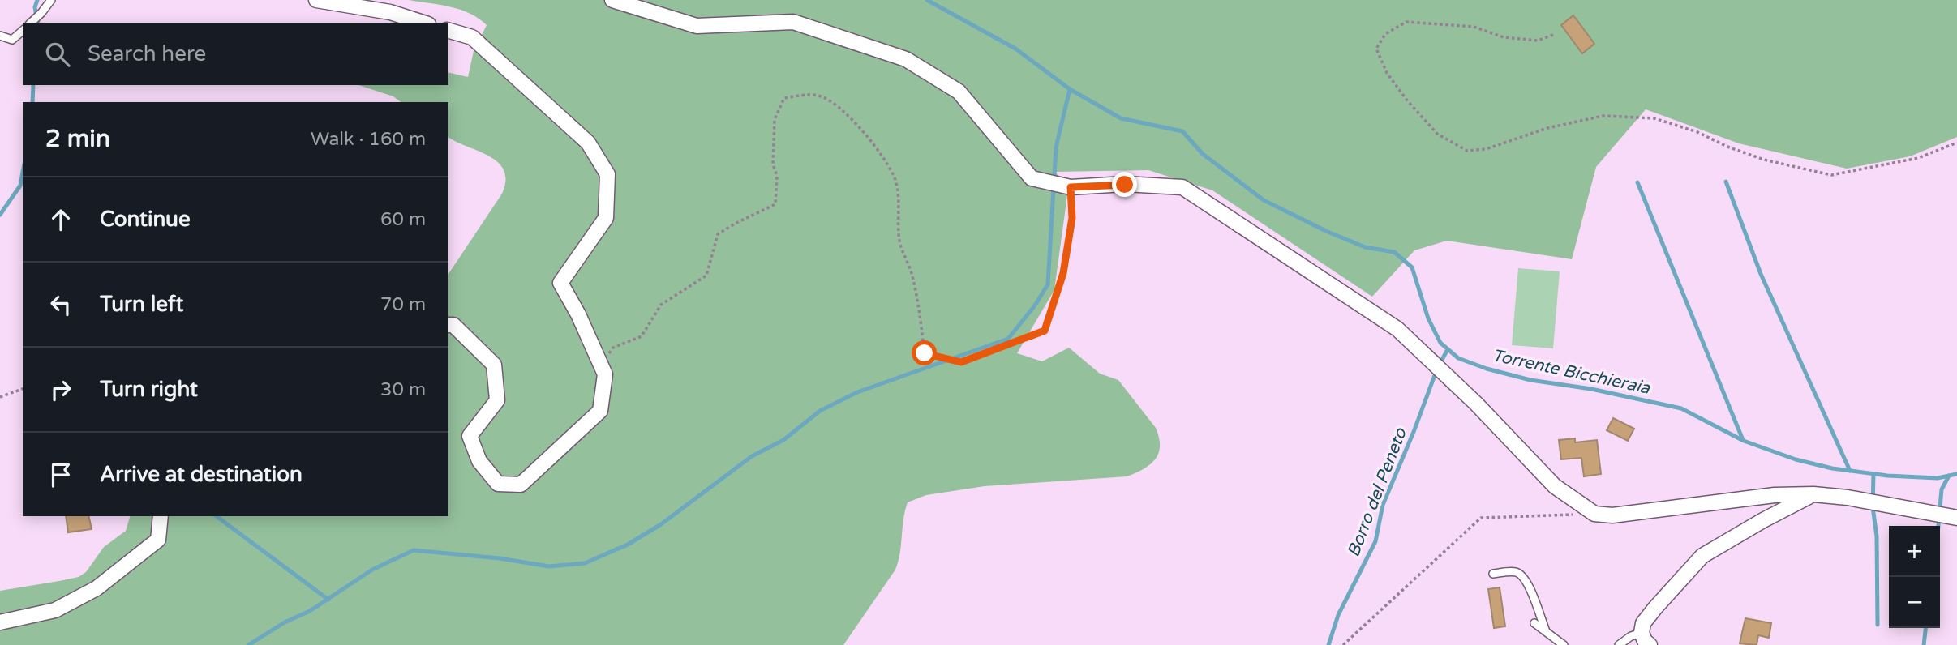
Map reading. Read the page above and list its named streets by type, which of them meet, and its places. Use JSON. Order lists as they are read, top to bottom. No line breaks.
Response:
{"water":["Torrente Bicchieraia","Borro del Peneto"],"page":{"search":"Search here","heading":["2 min","Walk · 160 m"],"list":[["Continue","60 m"],["Turn left","70 m"],["Turn right","30 m"],"Arrive at destination"],"map_buttons":["+","−"]}}
